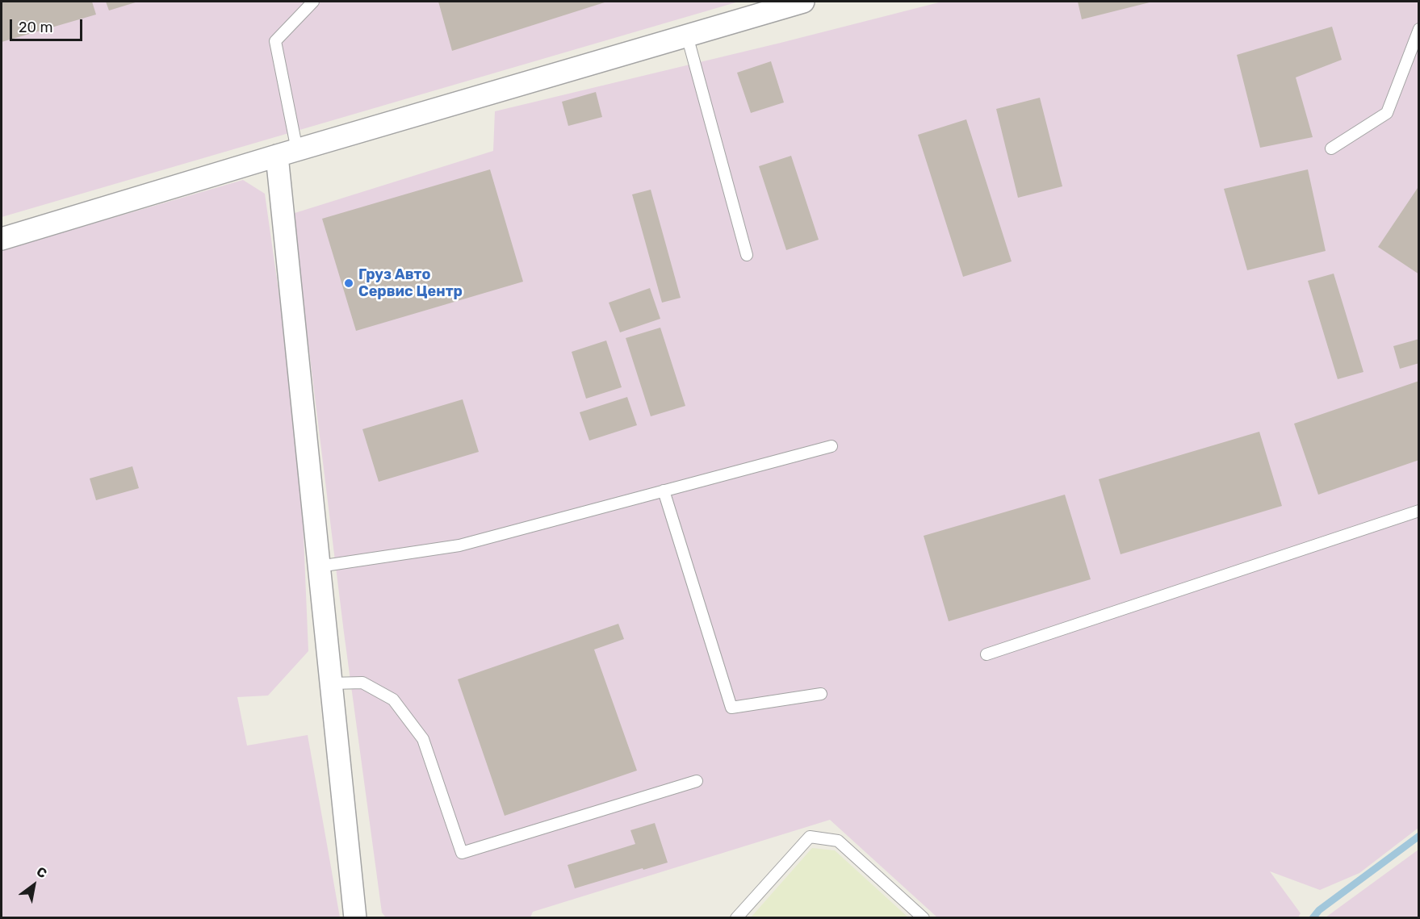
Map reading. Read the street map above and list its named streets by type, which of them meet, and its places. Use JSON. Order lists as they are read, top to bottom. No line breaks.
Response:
{"places":["Груз Авто Сервис Центр"],"scale_bar":"20 m","north":"top right"}
